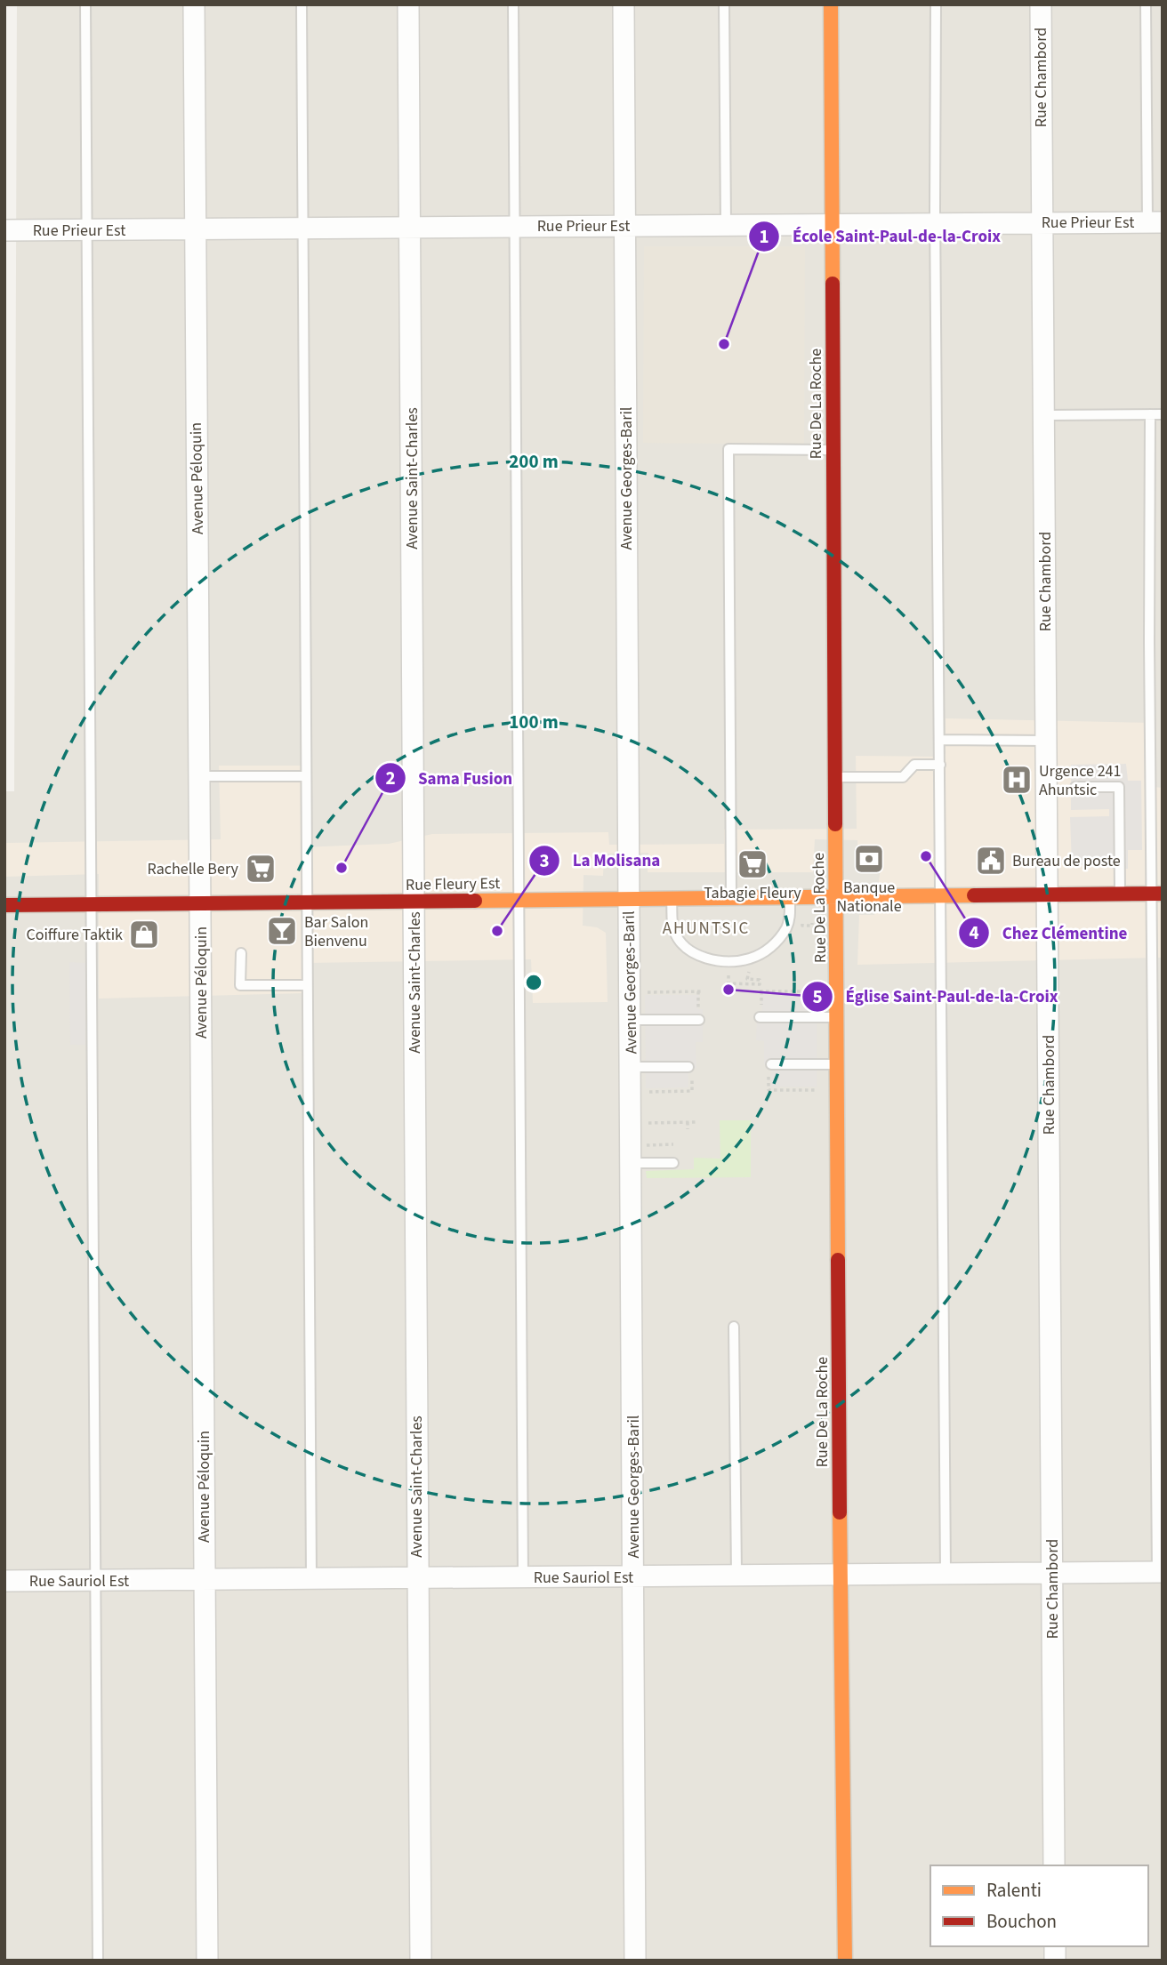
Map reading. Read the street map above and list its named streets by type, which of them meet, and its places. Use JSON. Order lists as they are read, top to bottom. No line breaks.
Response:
{"streets":{"street":["Rue Chambord","Rue Prieur Est","Rue De La Roche","Avenue Péloquin","Avenue Saint-Charles","Avenue Georges-Baril","Rue Fleury Est","Rue Sauriol Est"]},"crossings":[["Rue Chambord","Rue Prieur Est"],["Rue Chambord","Rue Fleury Est"],["Rue Chambord","Rue Sauriol Est"],["Rue Prieur Est","Rue De La Roche"],["Rue Prieur Est","Avenue Péloquin"],["Rue Prieur Est","Avenue Saint-Charles"],["Rue Prieur Est","Avenue Georges-Baril"],["Rue De La Roche","Rue Fleury Est"],["Rue De La Roche","Rue Sauriol Est"],["Avenue Péloquin","Rue Fleury Est"],["Avenue Péloquin","Rue Sauriol Est"],["Avenue Saint-Charles","Rue Fleury Est"],["Avenue Saint-Charles","Rue Sauriol Est"],["Avenue Georges-Baril","Rue Fleury Est"],["Avenue Georges-Baril","Rue Sauriol Est"]],"districts":["AHUNTSIC"],"places":{"other":["École Saint-Paul-de-la-Croix","Chez Clémentine","Sama Fusion","La Molisana","Église Saint-Paul-de-la-Croix"],"hospital":["Urgence 241 Ahuntsic"],"bank":["Banque Nationale"],"public building":["Bureau de poste"],"supermarket":["Tabagie Fleury","Rachelle Bery"],"bar":["Bar Salon Bienvenu"],"shop":["Coiffure Taktik"]},"legend":["Ralenti","Bouchon"],"rings":["200 m","100 m"]}
